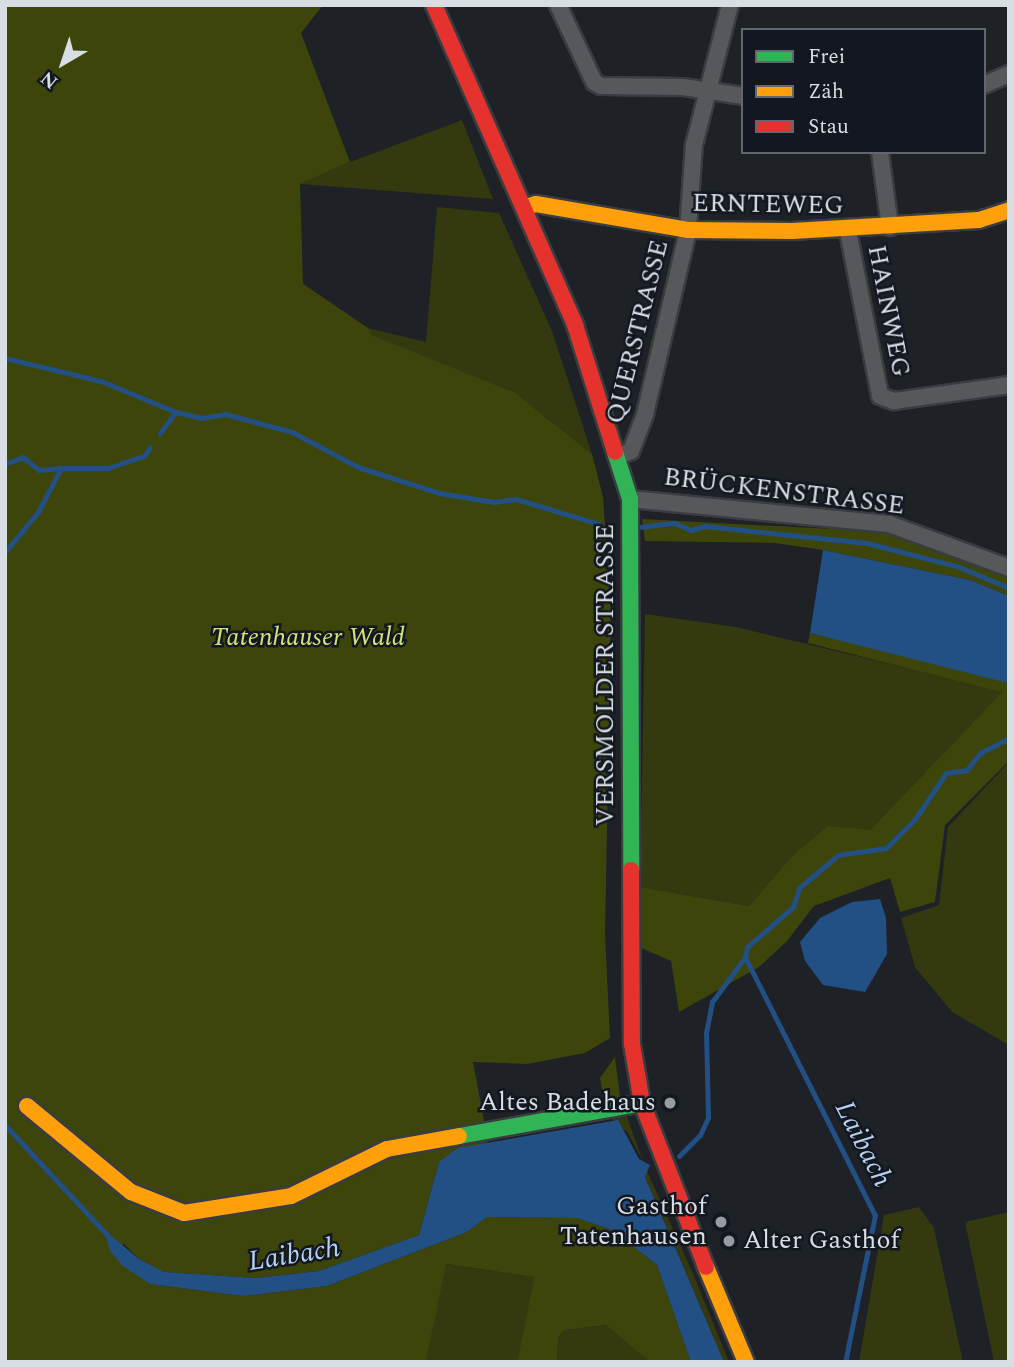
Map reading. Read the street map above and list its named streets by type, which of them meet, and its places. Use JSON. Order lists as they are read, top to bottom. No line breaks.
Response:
{"streets":{"main road":["ERNTEWEG","VERSMOLDER STRASSE"],"street":["HAINWEG","QUERSTRASSE","BRÜCKENSTRASSE"]},"crossings":[["ERNTEWEG","HAINWEG"],["ERNTEWEG","QUERSTRASSE"],["ERNTEWEG","VERSMOLDER STRASSE"],["QUERSTRASSE","VERSMOLDER STRASSE"],["BRÜCKENSTRASSE","VERSMOLDER STRASSE"]],"water":["Laibach"],"parks":["Tatenhauser Wald"],"places":["Altes Badehaus","Gasthof Tatenhausen","Alter Gasthof"],"legend":["Frei","Zäh","Stau"],"north":"bottom left"}
